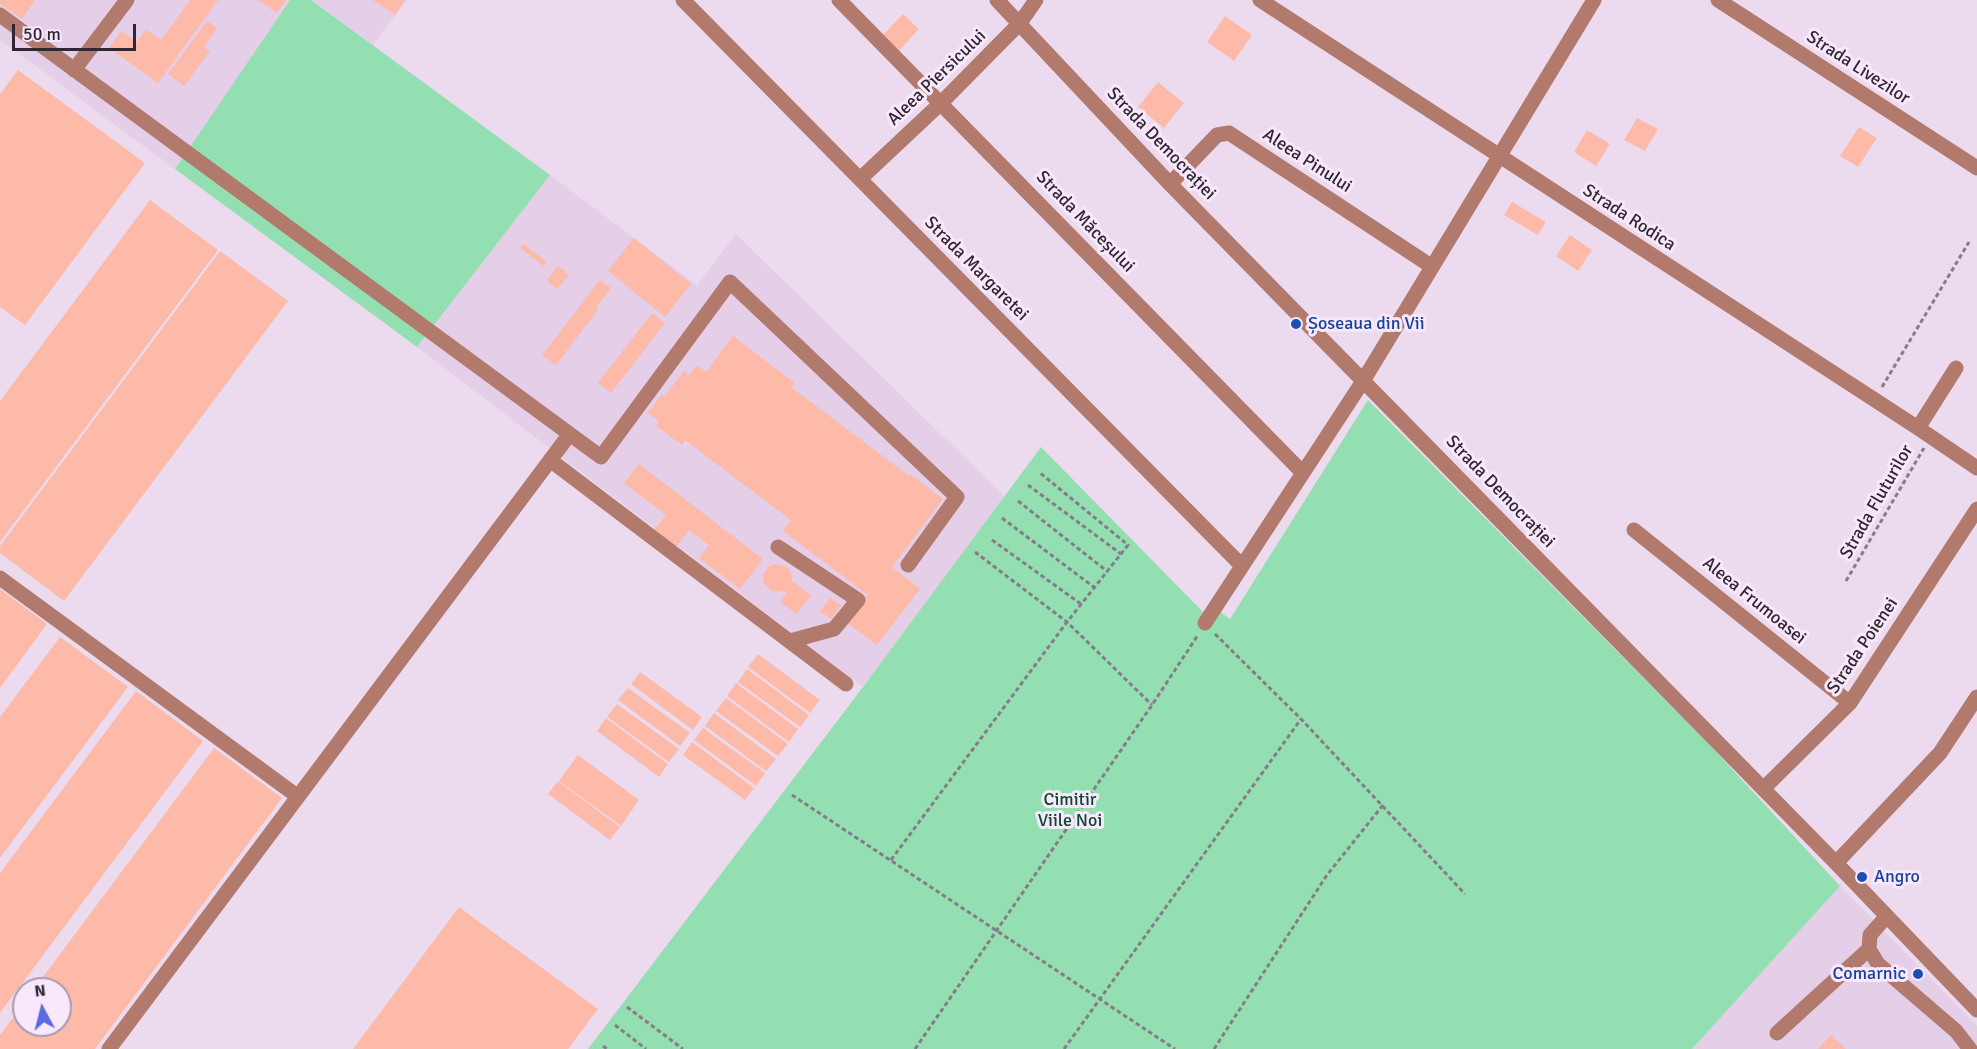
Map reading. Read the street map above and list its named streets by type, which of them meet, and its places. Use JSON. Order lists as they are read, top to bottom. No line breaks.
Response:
{"streets":{"street":["Strada Livezilor","Aleea Piersicului","Strada Democrației","Aleea Pinului","Strada Rodica","Strada Măceșului","Strada Margaretei","Aleea Frumoasei","Strada Poienei"],"path":["Strada Fluturilor"]},"crossings":[["Aleea Piersicului","Strada Democrației"],["Aleea Piersicului","Strada Măceșului"],["Aleea Piersicului","Strada Margaretei"],["Strada Democrației","Aleea Pinului"],["Strada Democrației","Strada Poienei"],["Strada Rodica","Strada Fluturilor"],["Aleea Frumoasei","Strada Poienei"]],"parks":["Cimitir Viile Noi"],"places":["Șoseaua din Vii","Angro","Comarnic"],"scale_bar":"50 m","north":"top"}
